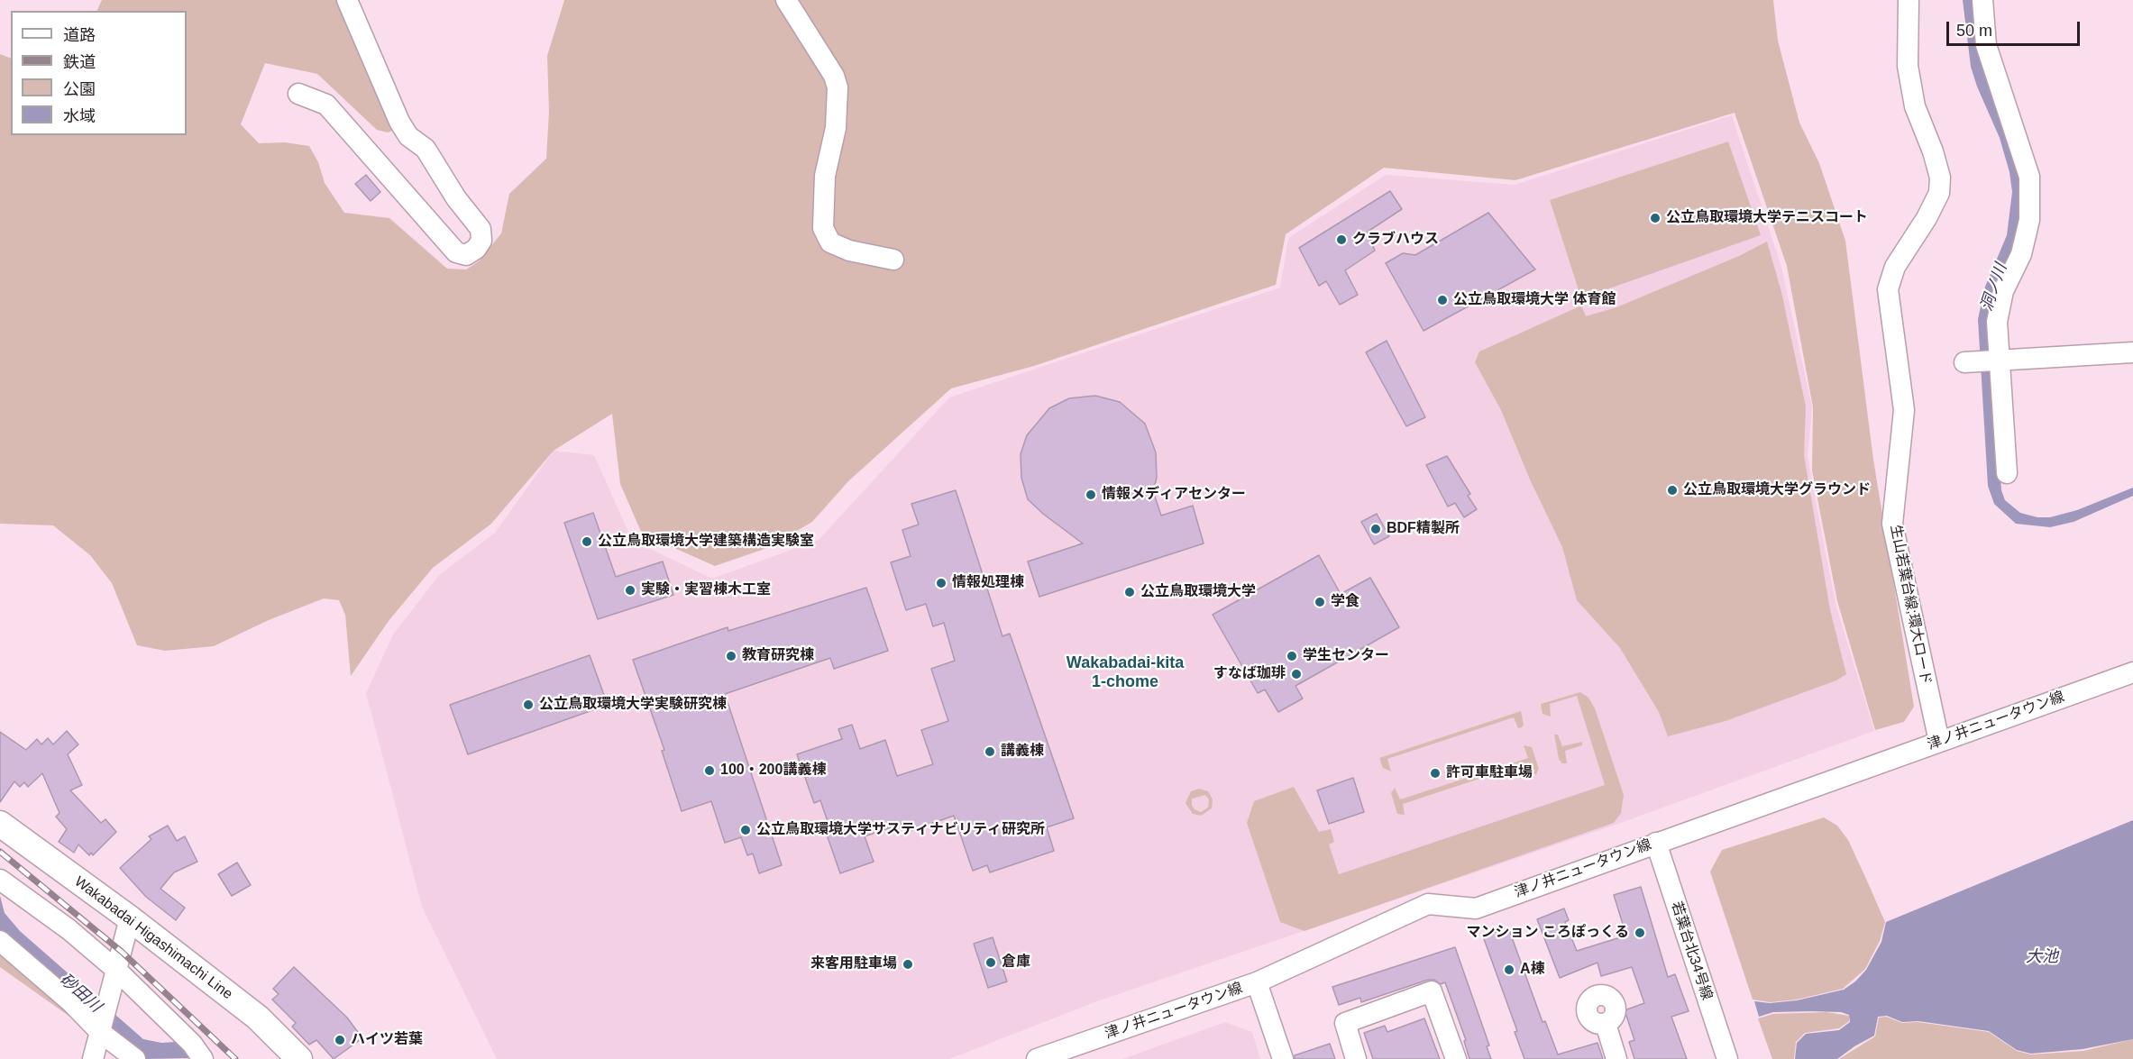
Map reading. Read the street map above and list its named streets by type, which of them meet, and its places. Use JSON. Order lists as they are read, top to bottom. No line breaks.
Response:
{"streets":{"main road":["Wakabadai Higashimachi Line"],"street":["生山若葉台線;環大ロード","津ノ井ニュータウン線","若葉台北34号線"]},"crossings":[["生山若葉台線;環大ロード","津ノ井ニュータウン線"],["津ノ井ニュータウン線","若葉台北34号線"]],"districts":["Wakabadai-kita 1-chome"],"water":["洞ノ川","大池","砂田川"],"places":["公立鳥取環境大学テニスコート","クラブハウス","公立鳥取環境大学 体育館","公立鳥取環境大学グラウンド","情報メディアセンター","BDF精製所","公立鳥取環境大学建築構造実験室","情報処理棟","実験・実習棟木工室","公立鳥取環境大学","学食","教育研究棟","学生センター","すなば珈琲","公立鳥取環境大学実験研究棟","講義棟","100・200講義棟","許可車駐車場","公立鳥取環境大学サスティナビリティ研究所","マンション ころぽっくる","倉庫","来客用駐車場","A棟","ハイツ若葉"],"legend":["道路","鉄道","公園","水域"],"scale_bar":"50 m"}
